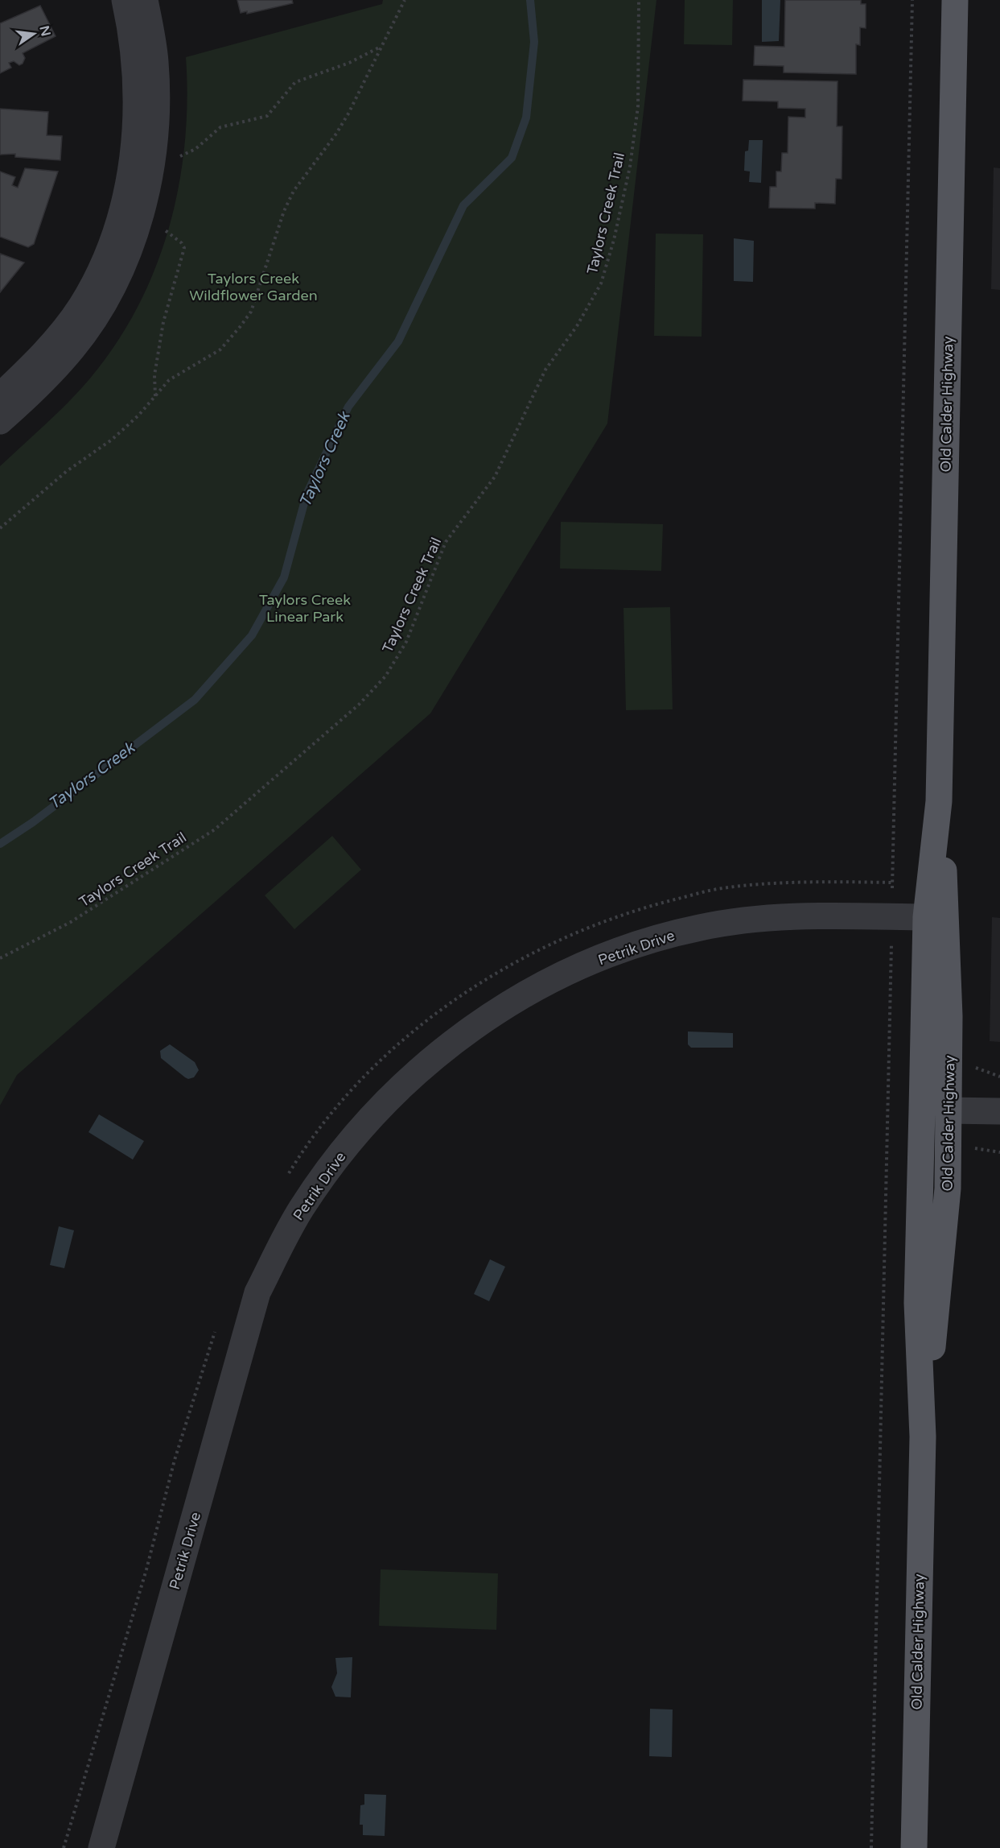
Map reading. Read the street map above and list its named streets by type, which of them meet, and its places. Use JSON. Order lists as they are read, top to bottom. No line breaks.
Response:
{"streets":{"main road":["Old Calder Highway"],"street":["Petrik Drive"],"path":["Taylors Creek Trail"]},"crossings":[["Old Calder Highway","Petrik Drive"]],"water":["Taylors Creek"],"parks":["Taylors Creek Wildflower Garden","Taylors Creek Linear Park"],"north":"right"}
